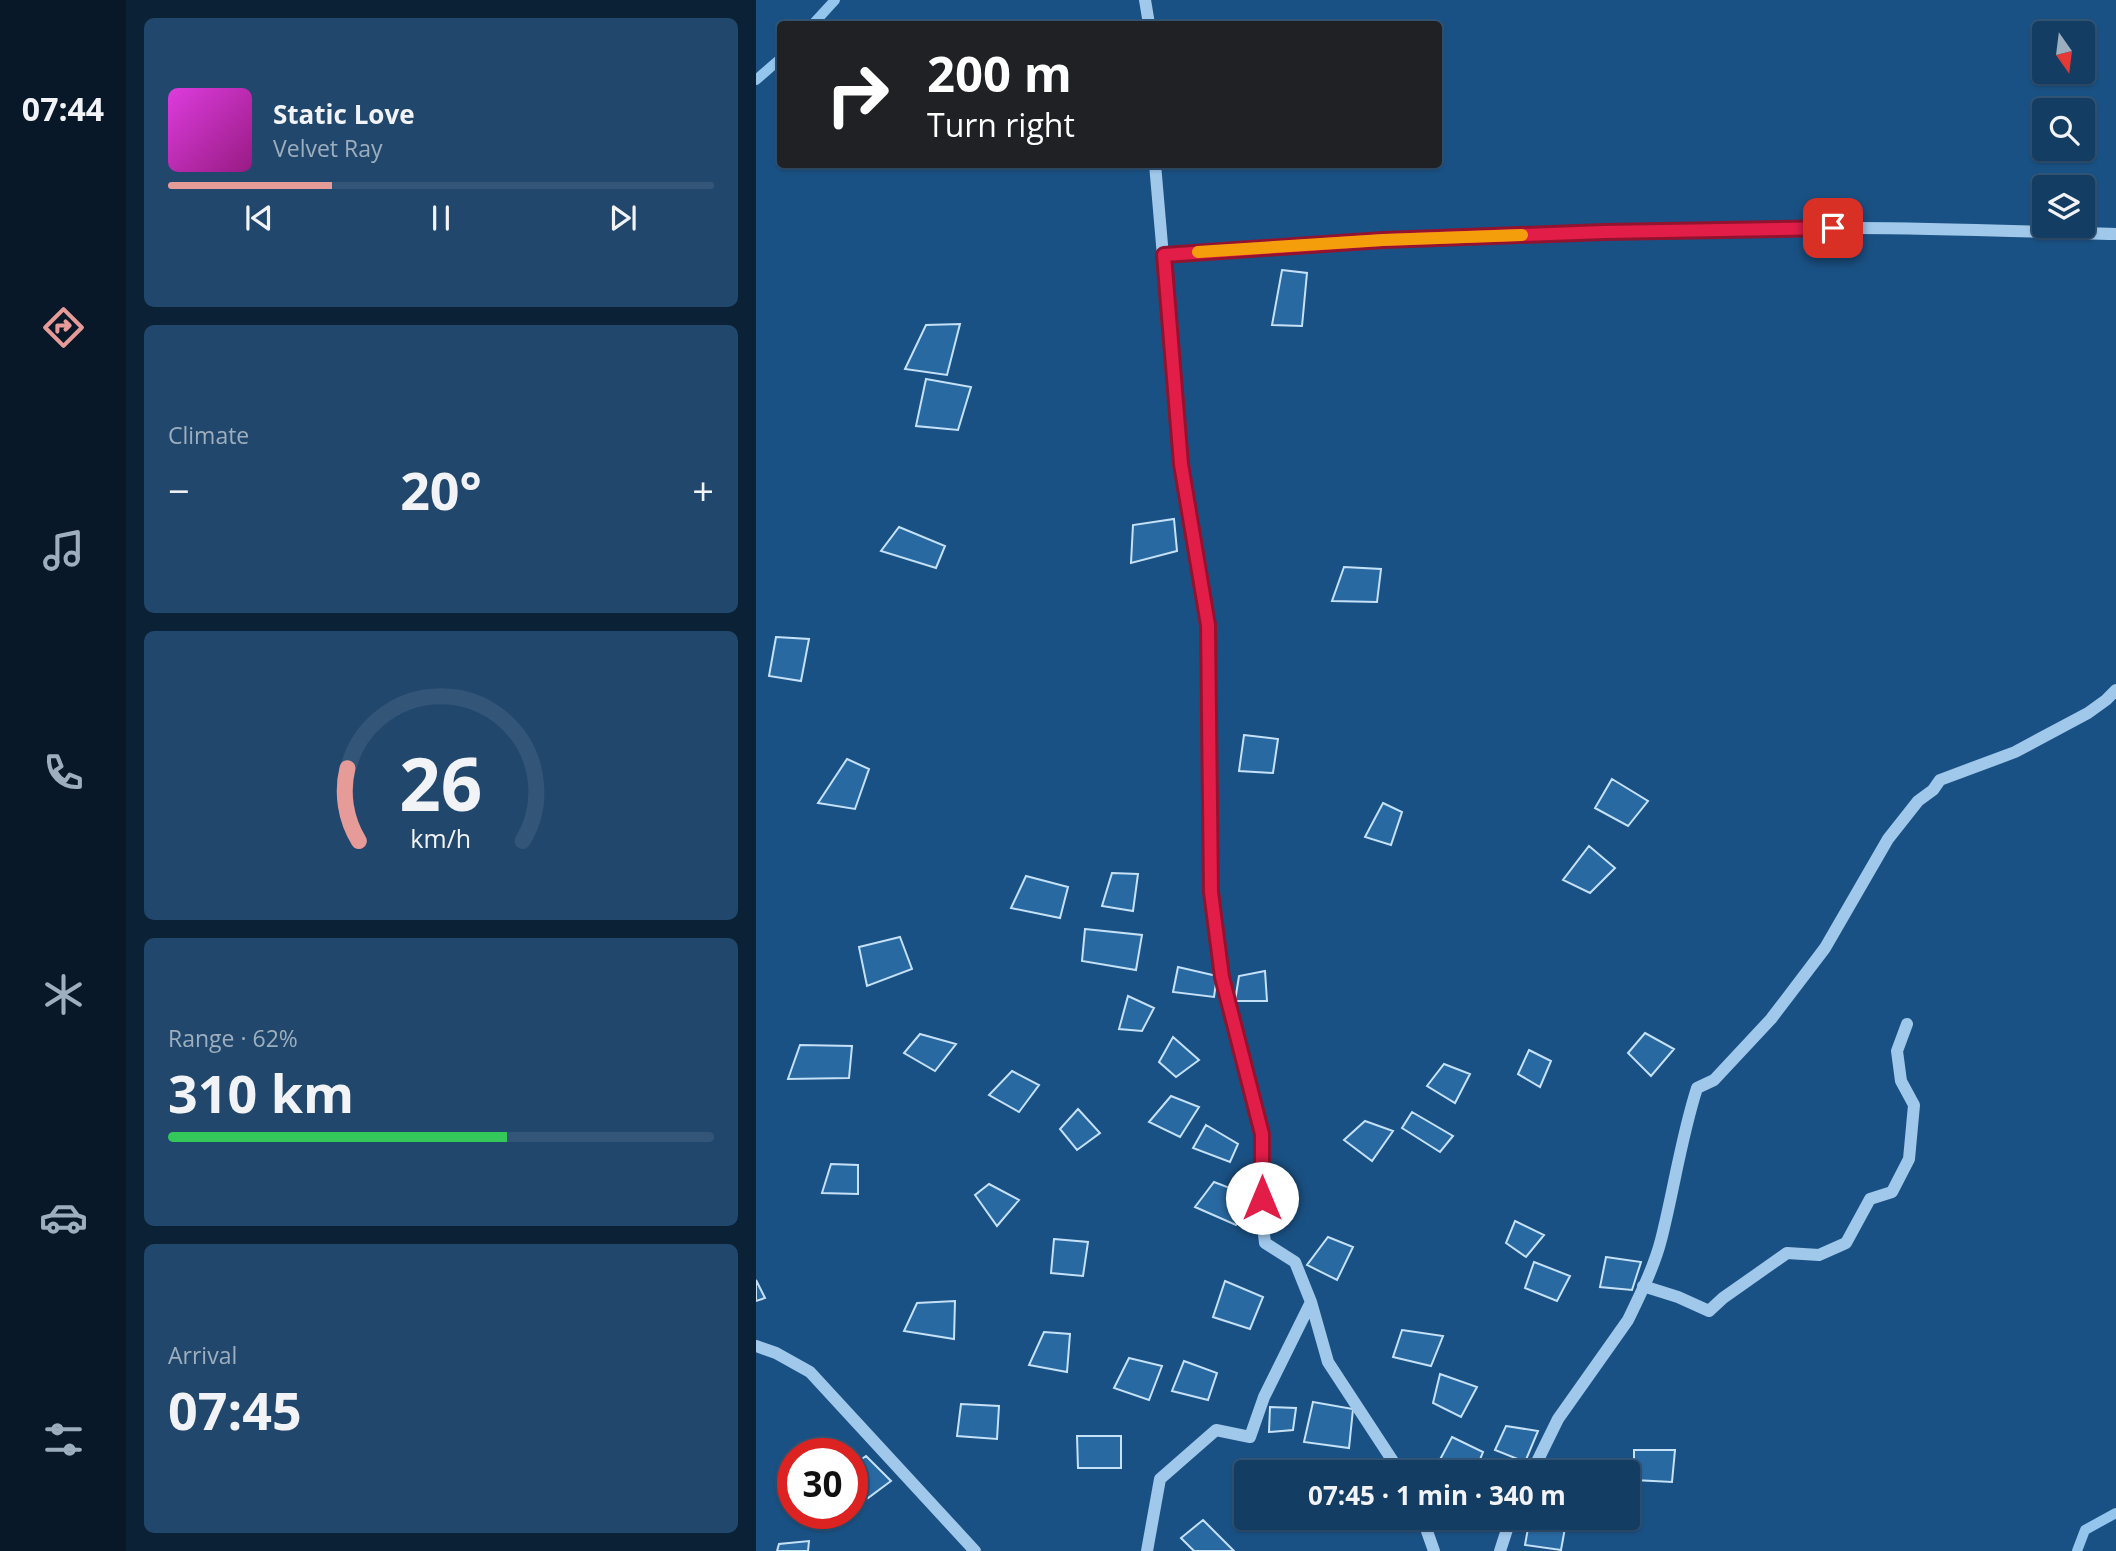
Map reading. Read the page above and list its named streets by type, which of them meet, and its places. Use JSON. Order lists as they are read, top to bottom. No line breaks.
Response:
{"north":"bottom","page":{"tabs":"07:44","turn":["200 m","Turn right"],"song":["Static Love","Velvet Ray"],"tile":["Climate",["Range · 62%","310 km"],["Arrival","07:45"]],"heat":["−","20°","+"],"limit":"30","trip":"07:45 · 1 min · 340 m","gauge":["26","km/h"]}}
